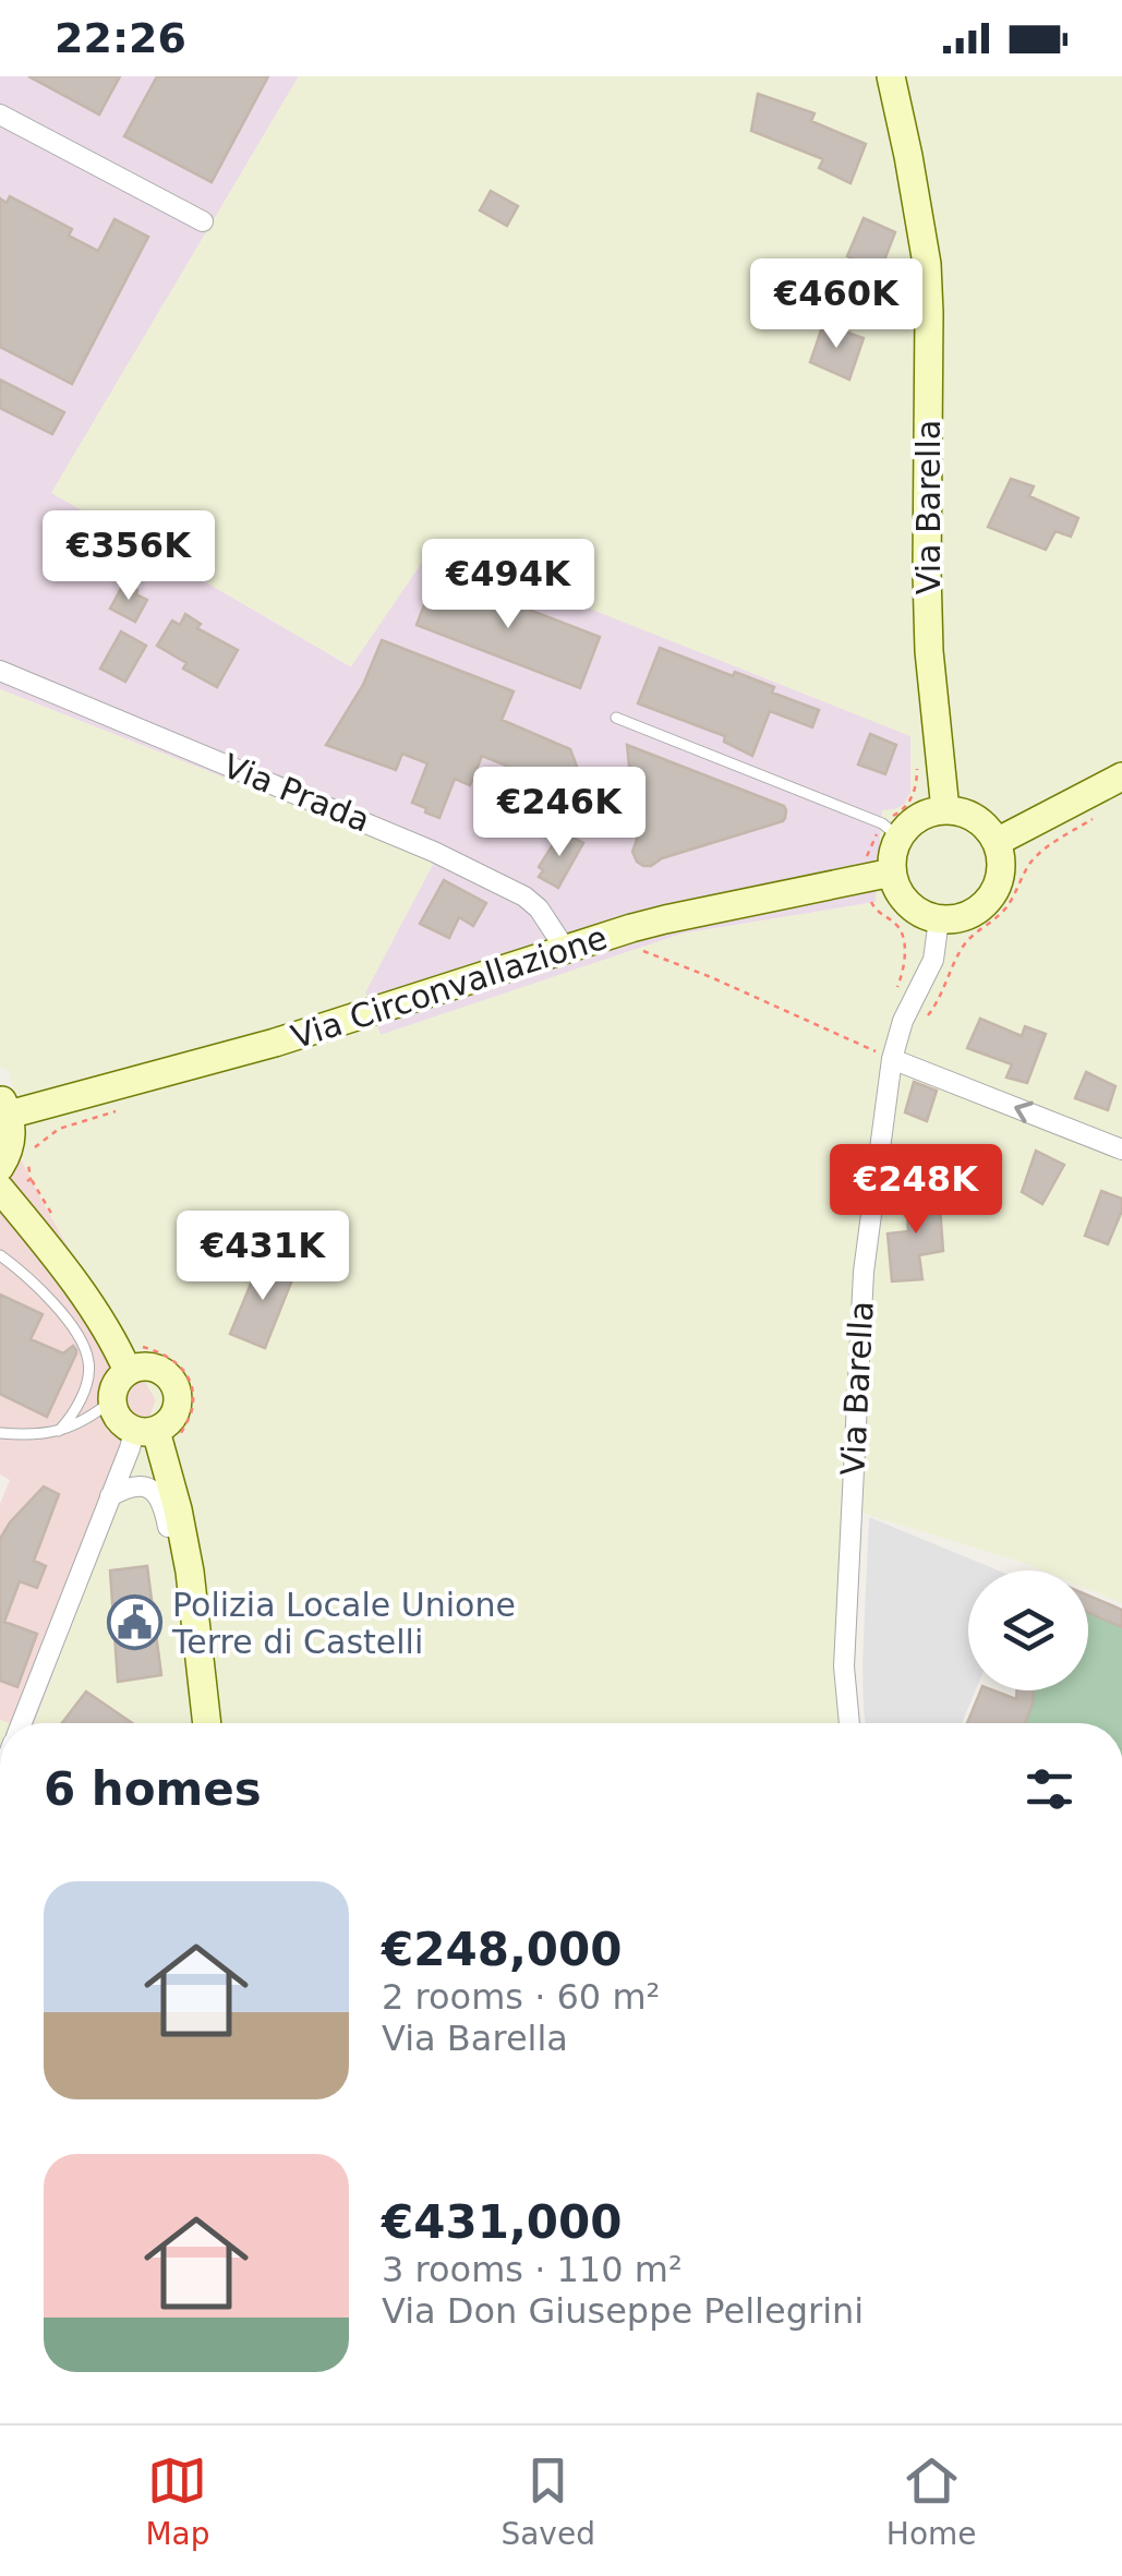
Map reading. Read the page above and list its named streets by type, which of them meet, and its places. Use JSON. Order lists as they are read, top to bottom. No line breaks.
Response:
{"streets":{"main road":["Via Barella","Via Circonvallazione"],"street":["Via Prada"]},"crossings":[["Via Barella","Via Circonvallazione"],["Via Prada","Via Circonvallazione"]],"places":{"public building":["Polizia Locale Unione Terre di Castelli"]},"page":{"status":"22:26","price":["€460K","€356K","€494K","€246K","€248K","€431K"],"heading":"6 homes","list":[{"name":"€248,000","note":"2 rooms · 60 m² · Via Barella"},{"name":"€431,000","note":"3 rooms · 110 m² · Via Don Giuseppe Pellegrini"}],"tabs":["Map","Saved","Home"]}}
